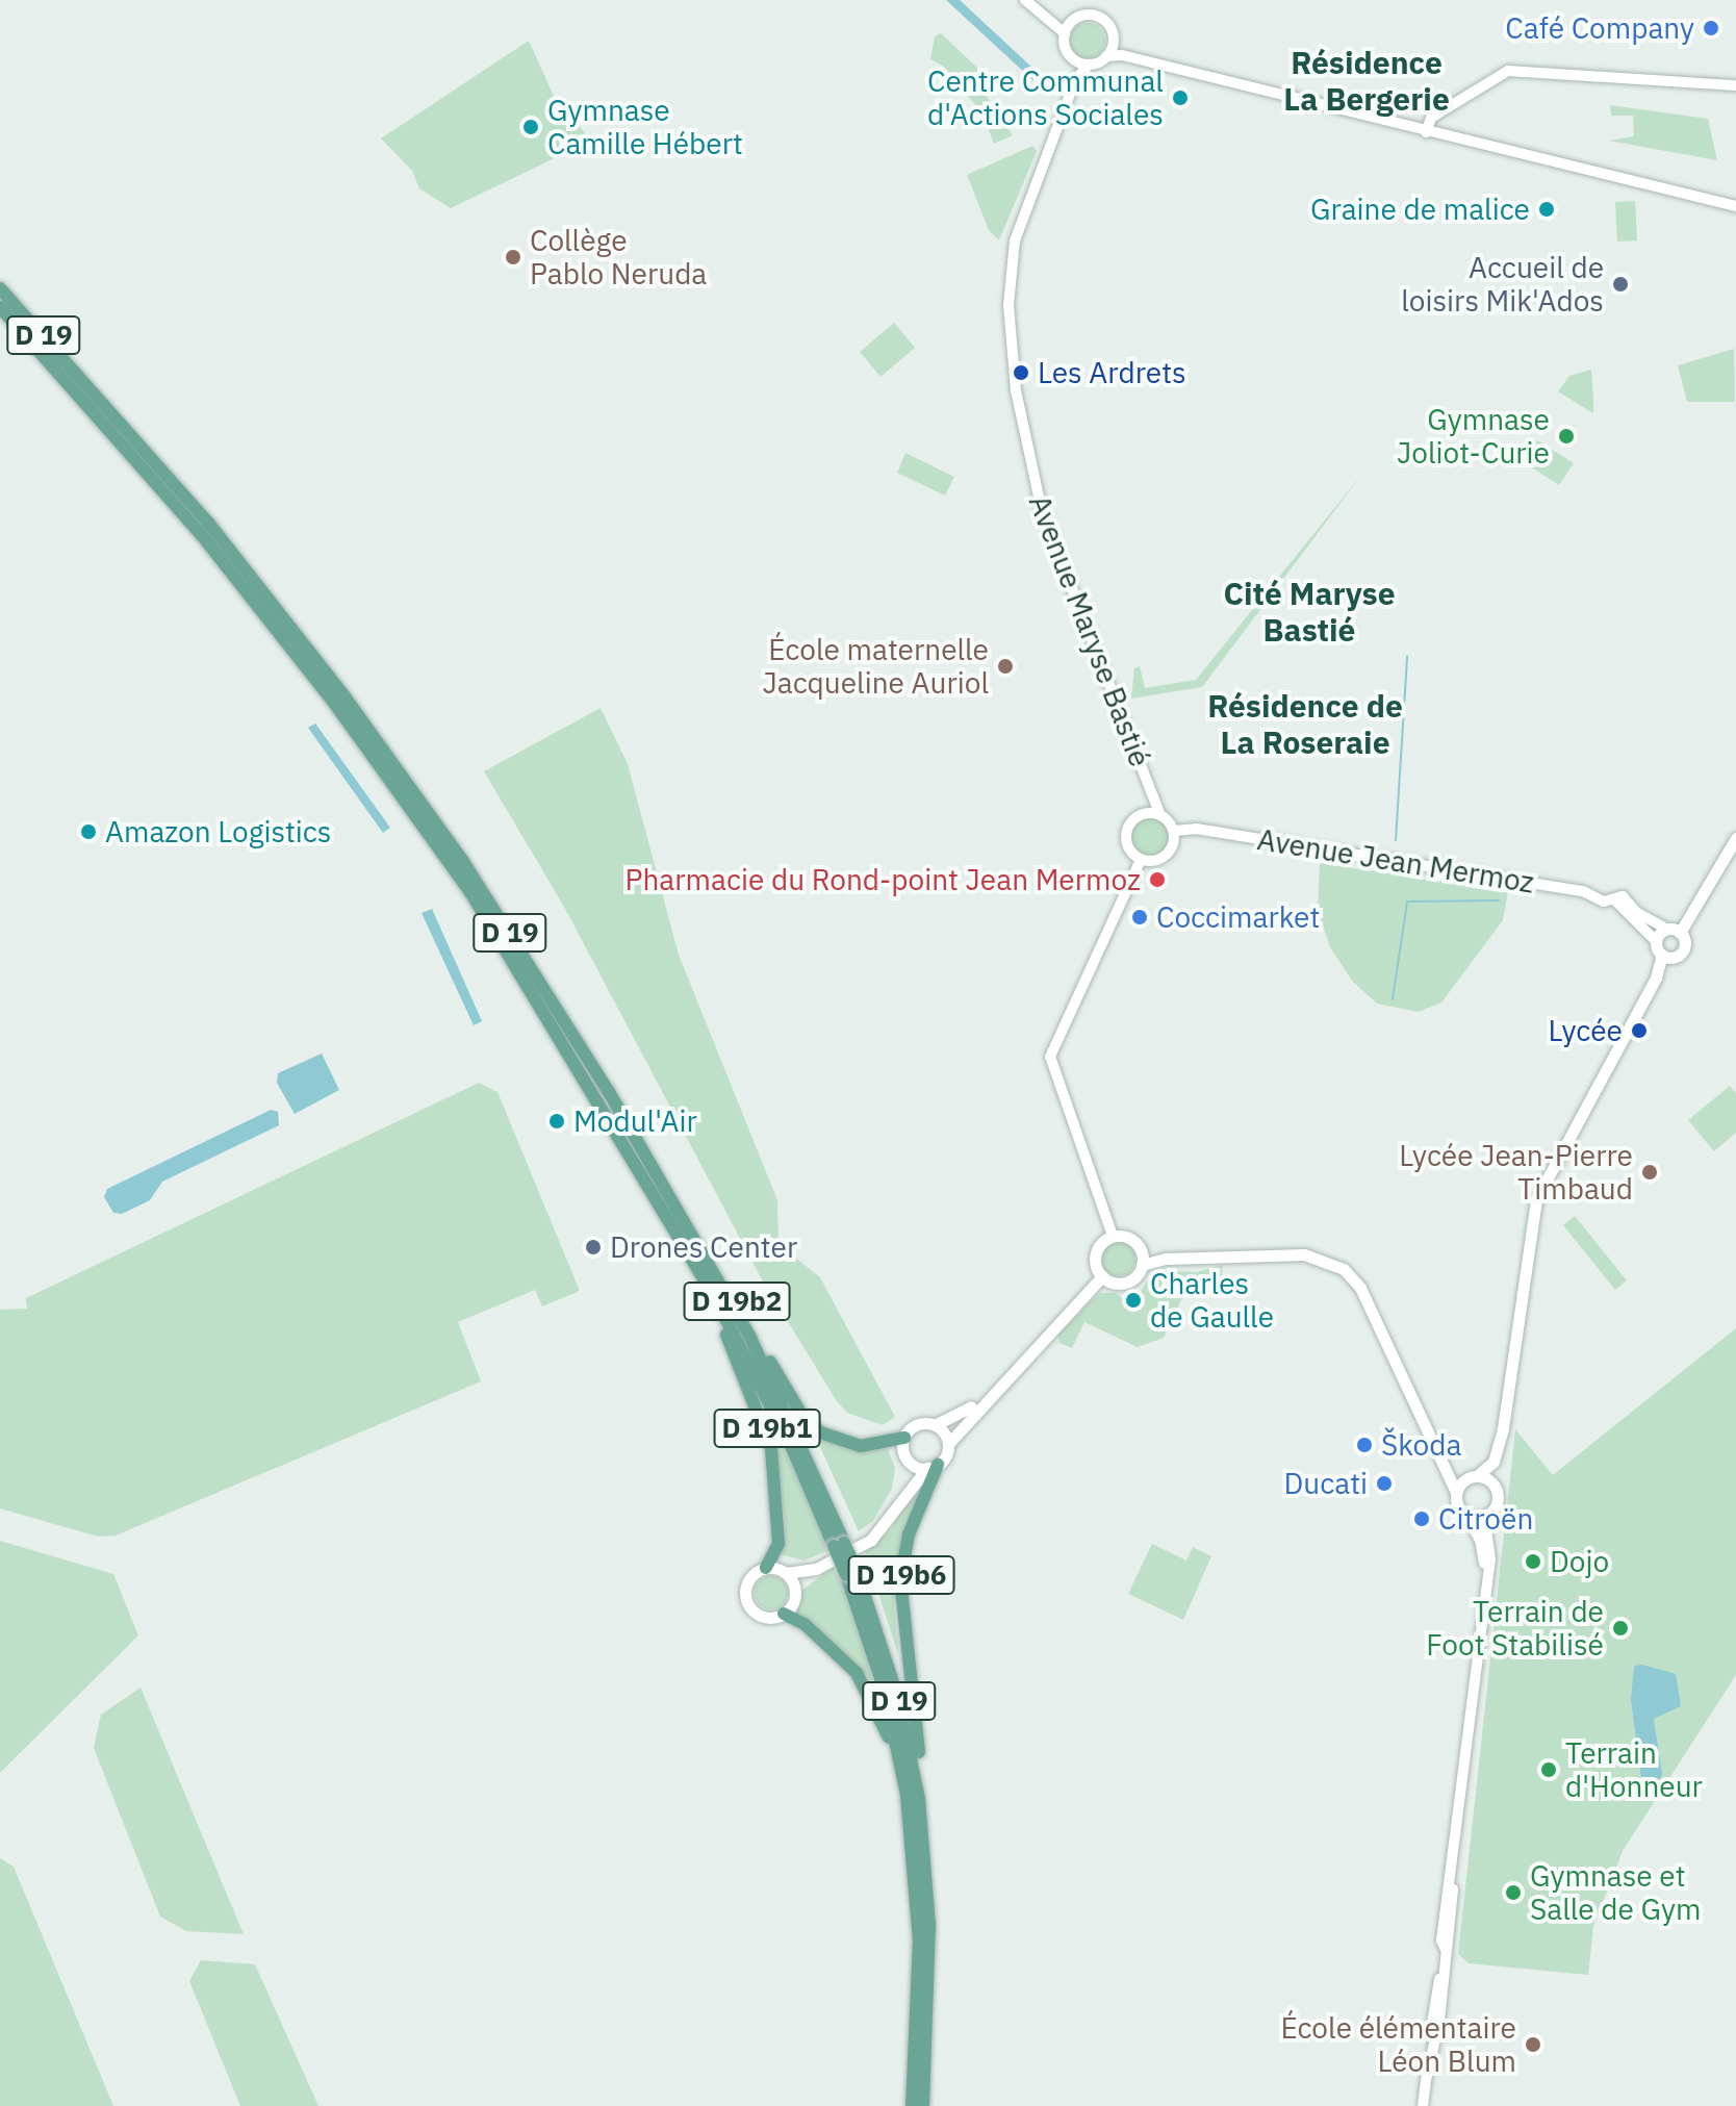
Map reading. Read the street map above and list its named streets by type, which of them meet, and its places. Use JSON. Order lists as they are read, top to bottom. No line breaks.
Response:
{"streets":{"main road":["D 19","D 19b2","D 19b1","D 19b6"],"street":["Avenue Maryse Bastié","Avenue Jean Mermoz"]},"crossings":[["D 19","D 19b2"],["D 19","D 19b1"],["D 19","D 19b6"],["Avenue Maryse Bastié","Avenue Jean Mermoz"],["D 19b2","D 19b6"]],"districts":["Résidence La Bergerie","Cité Maryse Bastié","Résidence de La Roseraie"],"places":["Café Company","Centre Communal d'Actions Sociales","Gymnase Camille Hébert","Graine de malice","Collège Pablo Neruda","Accueil de loisirs Mik'Ados","Les Ardrets","Gymnase Joliot-Curie","École maternelle Jacqueline Auriol","Amazon Logistics","Pharmacie du Rond-point Jean Mermoz","Coccimarket","Lycée","Modul'Air","Lycée Jean-Pierre Timbaud","Drones Center","Charles de Gaulle","Škoda","Ducati","Citroën","Dojo","Terrain de Foot Stabilisé","Terrain d'Honneur","Gymnase et Salle de Gym","École élémentaire Léon Blum"]}
